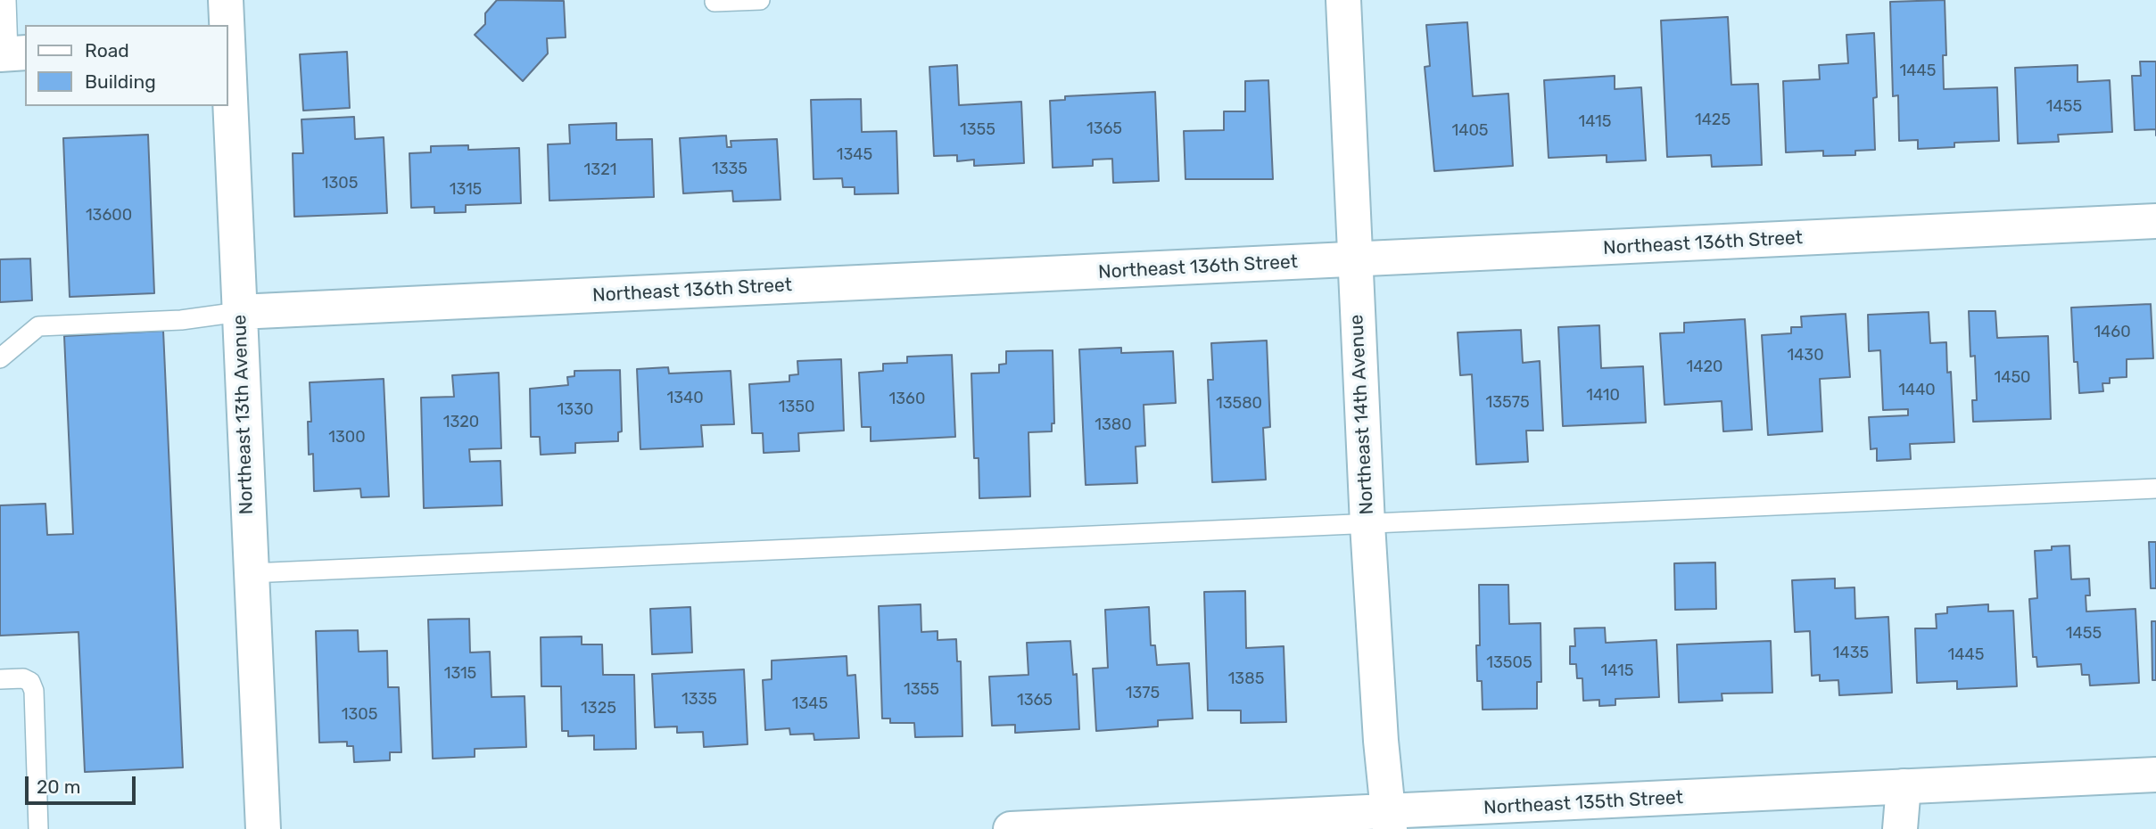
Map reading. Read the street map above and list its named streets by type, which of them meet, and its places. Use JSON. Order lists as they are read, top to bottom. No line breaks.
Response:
{"streets":{"street":["Northeast 136th Street","Northeast 13th Avenue","Northeast 14th Avenue","Northeast 135th Street"]},"crossings":[["Northeast 136th Street","Northeast 13th Avenue"],["Northeast 136th Street","Northeast 14th Avenue"],["Northeast 14th Avenue","Northeast 135th Street"]],"house_numbers":["1445","1455","1425","1415","1365","1355","1405","1345","1335","1321","1305","1315","13600","1460","1430","1420","1450","1440","1410","1340","1360","13575","13580","1350","1330","1320","1380","1300","1455","1435","1445","13505","1415","1315","1385","1355","1375","1335","1365","1345","1325","1305"],"legend":["Road","Building"],"scale_bar":"20 m"}
